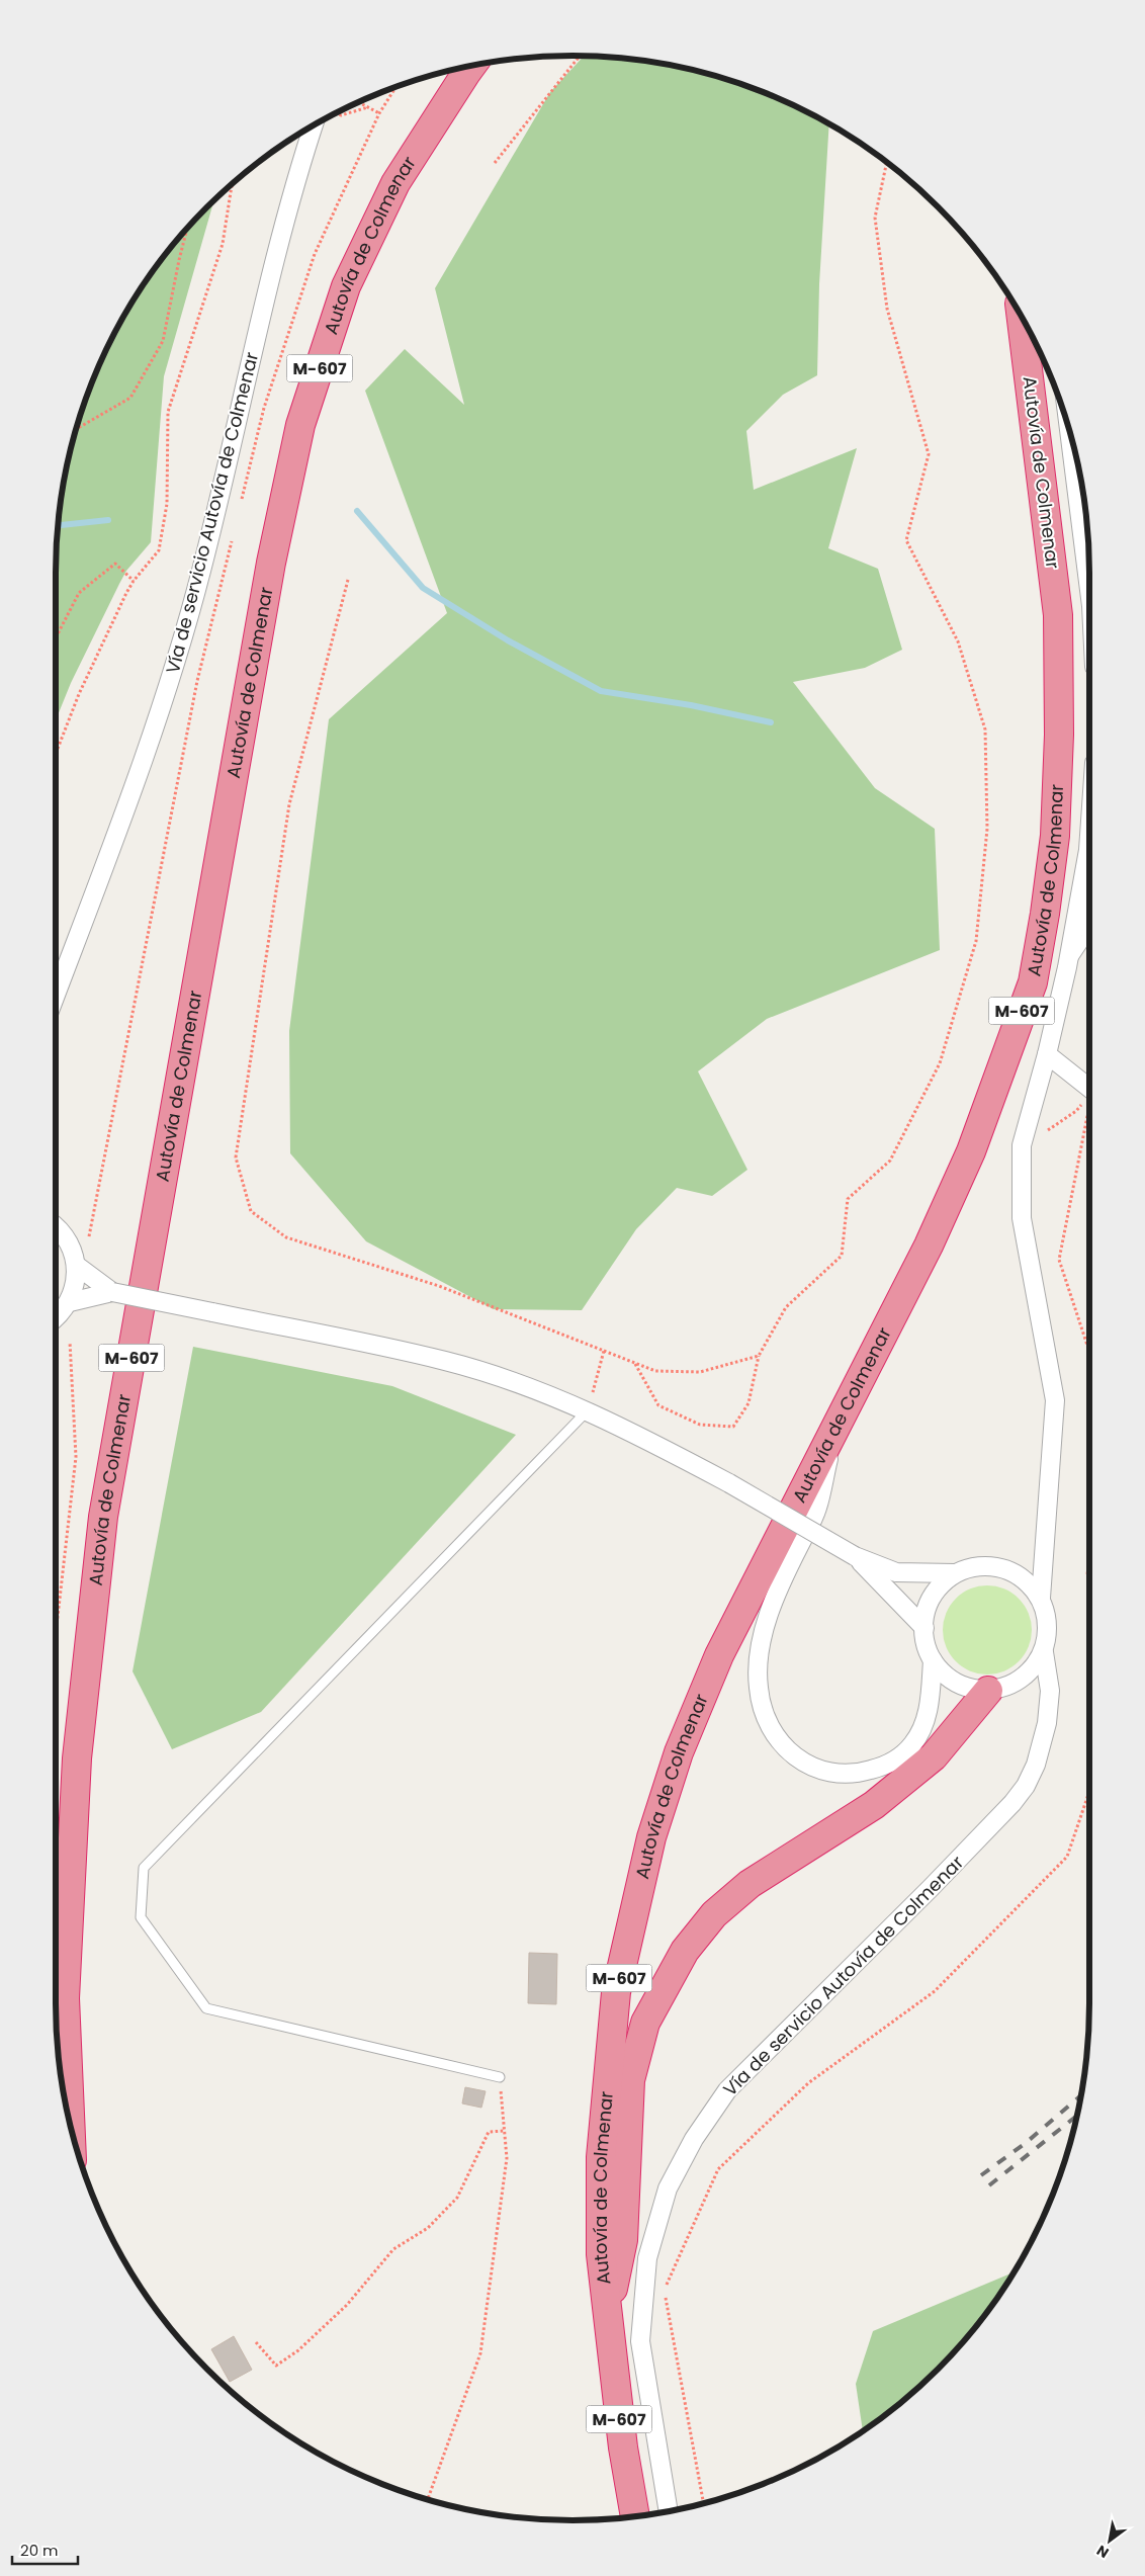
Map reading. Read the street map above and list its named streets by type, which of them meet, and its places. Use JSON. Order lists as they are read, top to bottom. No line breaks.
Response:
{"streets":{"highway":["Autovía de Colmenar","M-607"],"street":["Vía de servicio Autovía de Colmenar"]},"scale_bar":"20 m","north":"bottom left"}
